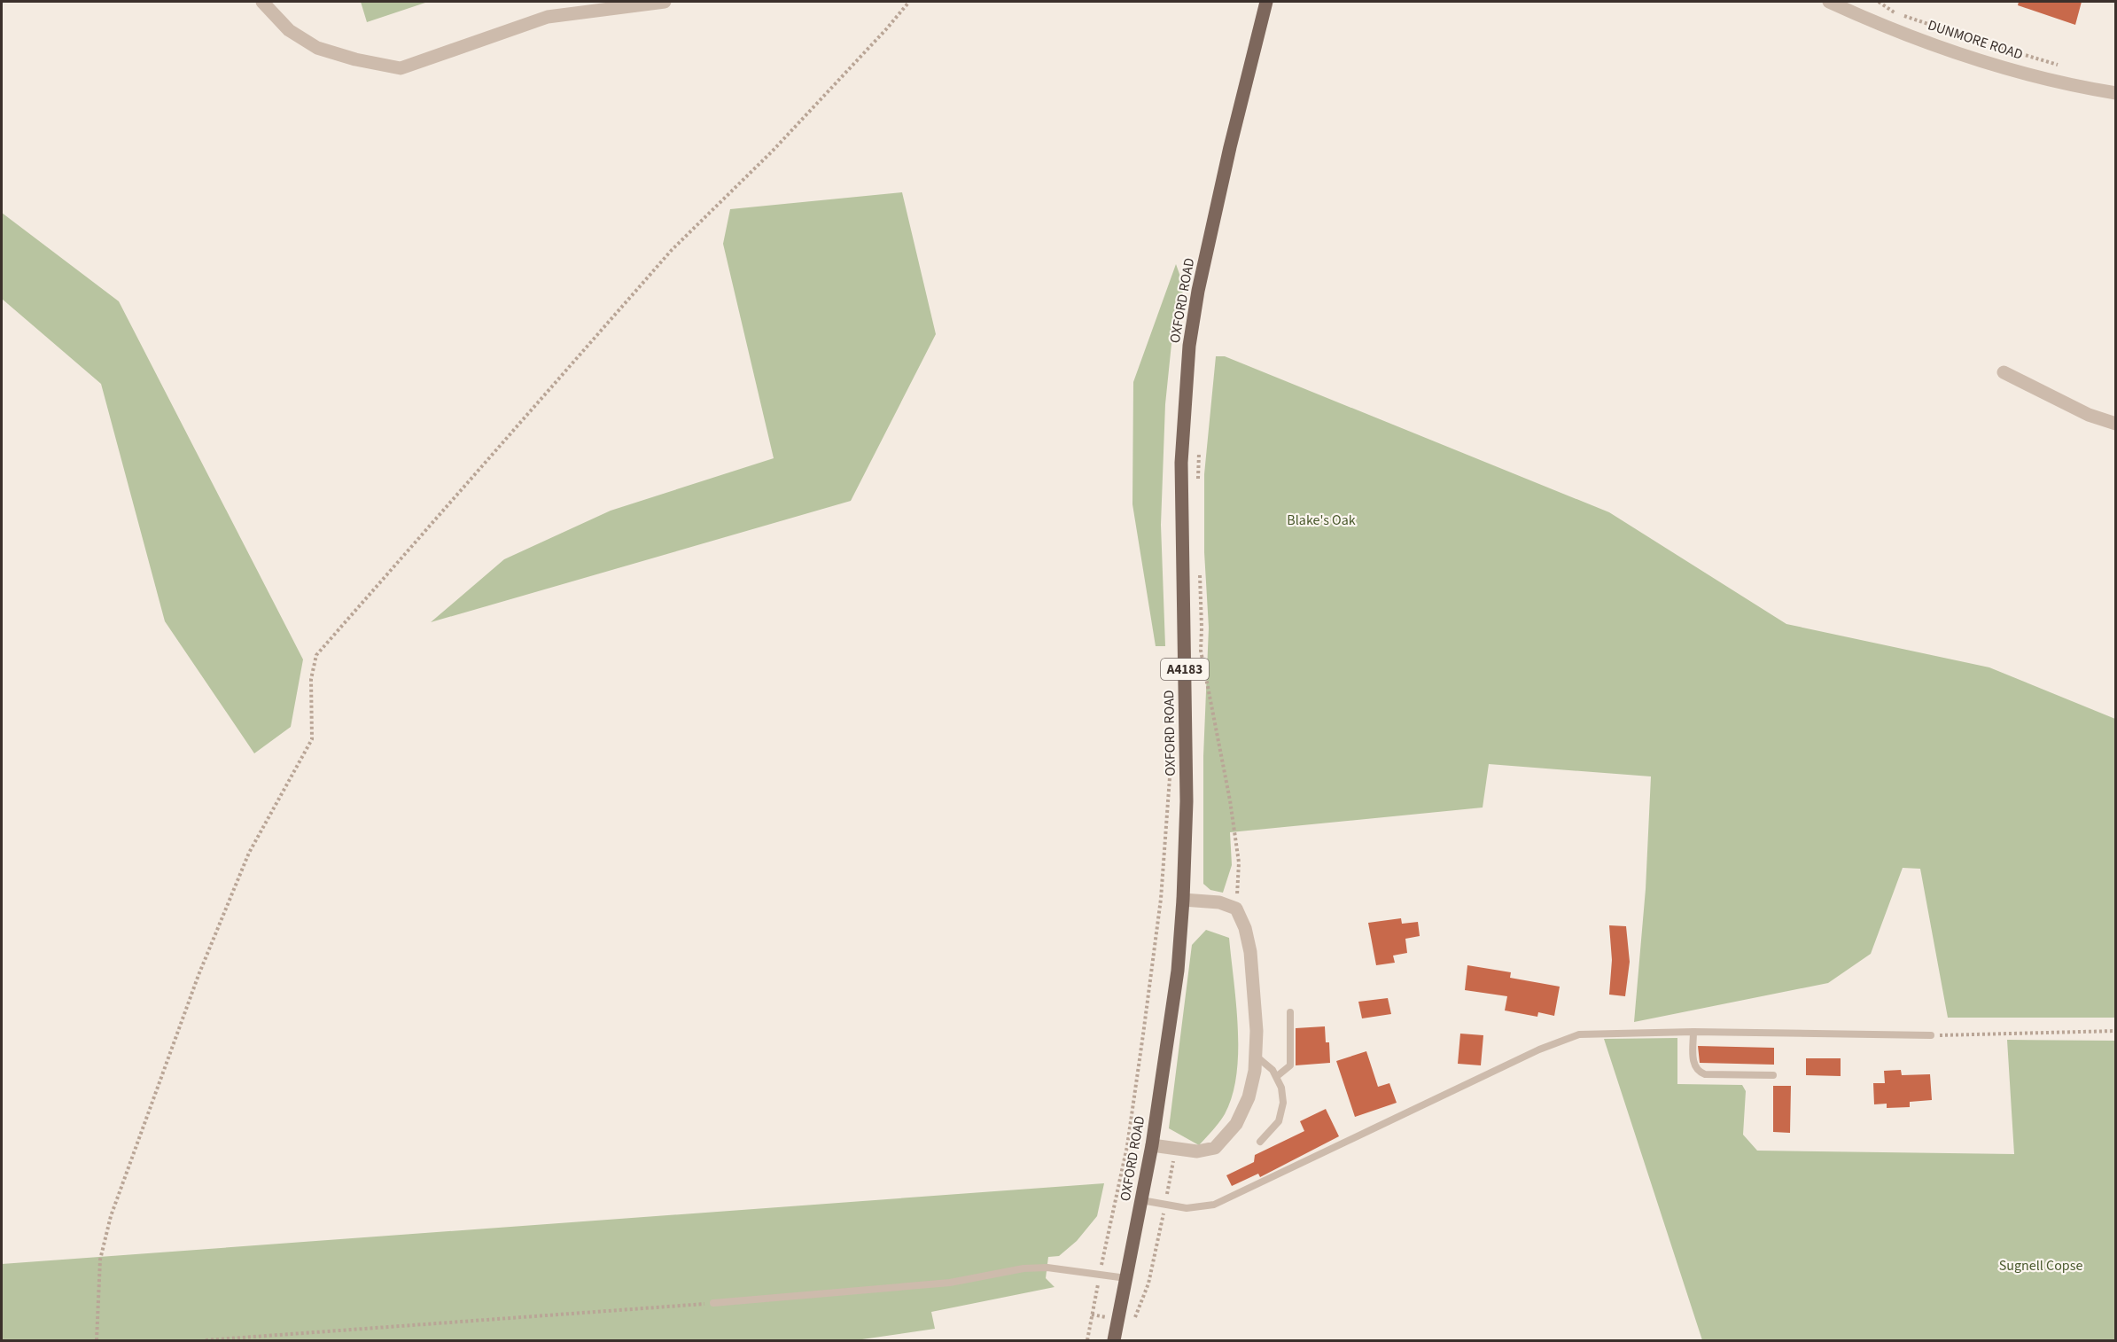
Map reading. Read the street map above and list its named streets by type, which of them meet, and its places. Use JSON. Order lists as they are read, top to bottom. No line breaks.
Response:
{"streets":{"main road":["OXFORD ROAD","A4183"],"street":["DUNMORE ROAD"]},"parks":["Blake's Oak","Sugnell Copse"]}
